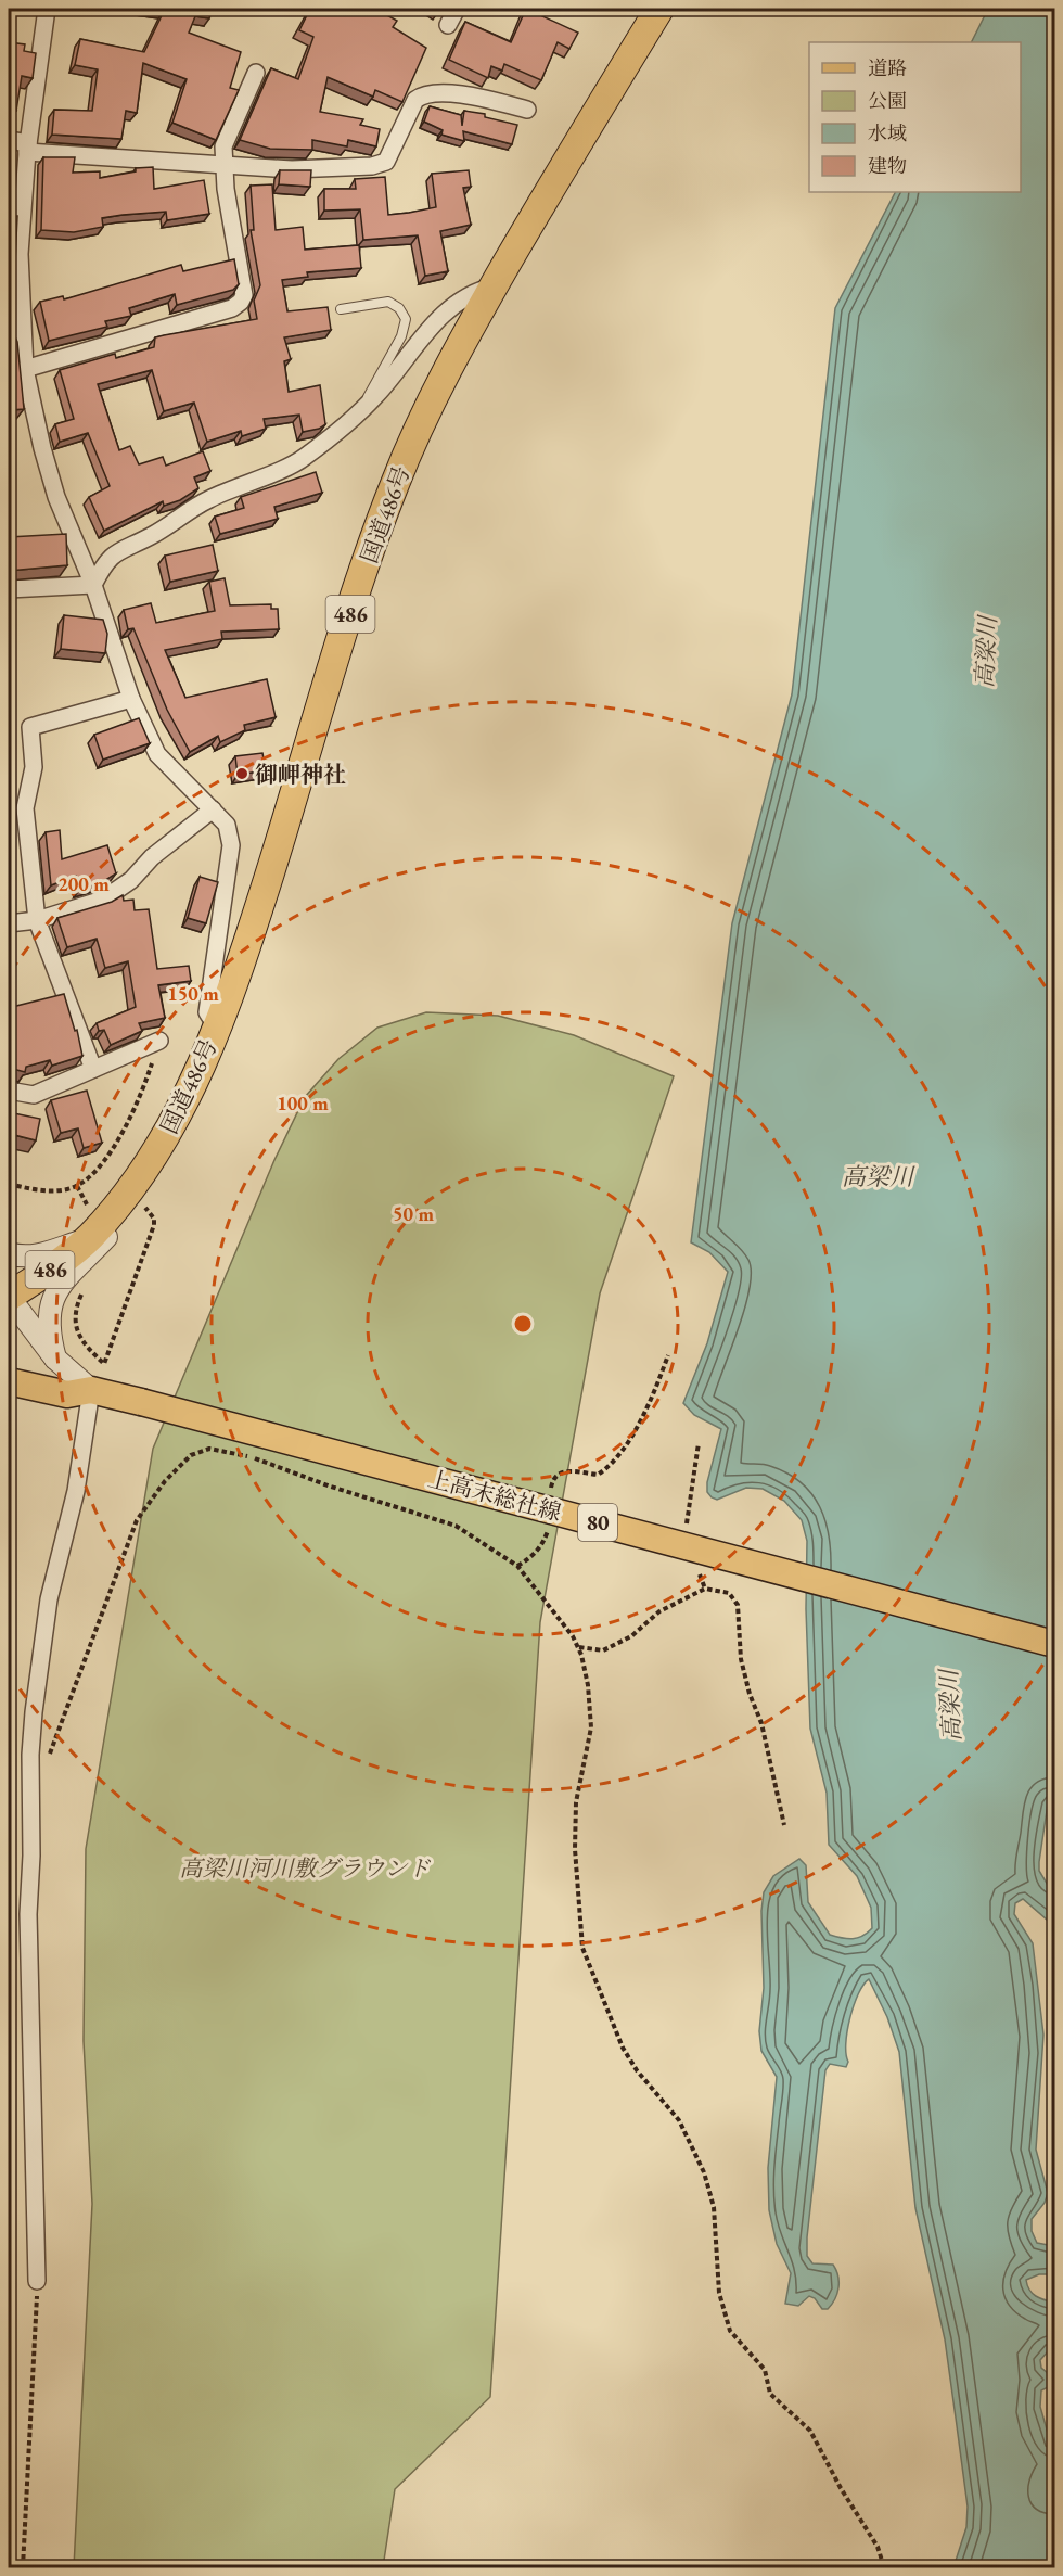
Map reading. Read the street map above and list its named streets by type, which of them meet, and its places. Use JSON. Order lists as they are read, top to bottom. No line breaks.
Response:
{"streets":{"highway":["国道486号","486"],"main road":["上高末総社線","80"]},"water":["高梁川"],"parks":["高梁川河川敷グラウンド"],"places":["御岬神社"],"legend":["道路","公園","水域","建物"],"rings":["200 m","150 m","100 m","50 m"]}
